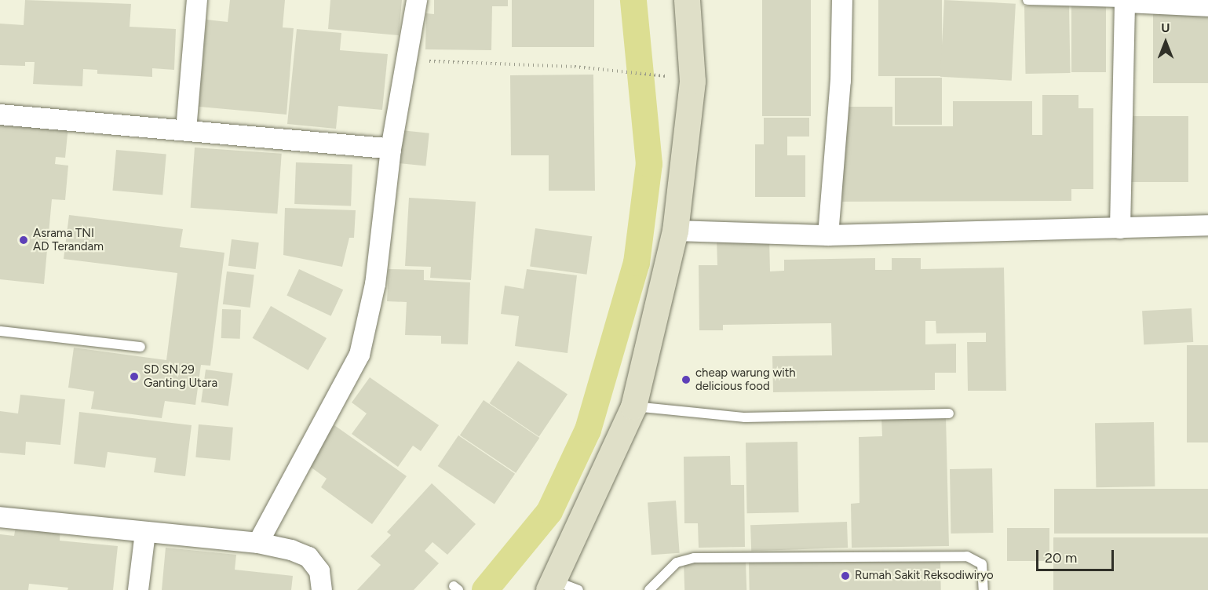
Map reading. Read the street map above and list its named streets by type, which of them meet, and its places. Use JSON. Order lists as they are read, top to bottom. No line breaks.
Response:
{"places":["Asrama TNI AD Terandam","SD SN 29 Ganting Utara","cheap warung with delicious food","Rumah Sakit Reksodiwiryo"],"scale_bar":"20 m","north":"top"}
